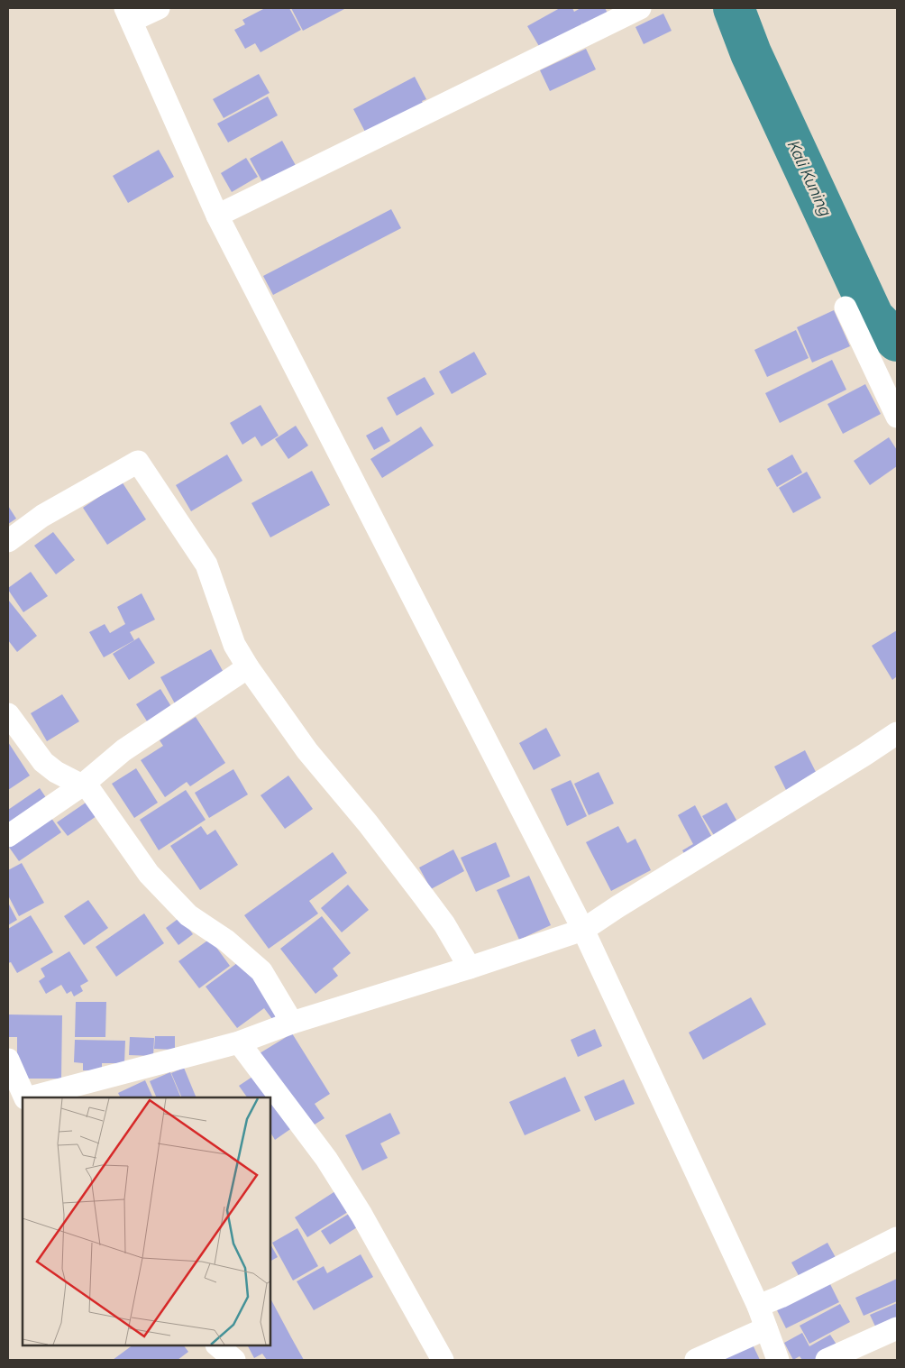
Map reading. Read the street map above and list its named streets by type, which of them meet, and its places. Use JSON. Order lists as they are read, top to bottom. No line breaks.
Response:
{"water":["Kali Kuning"]}
